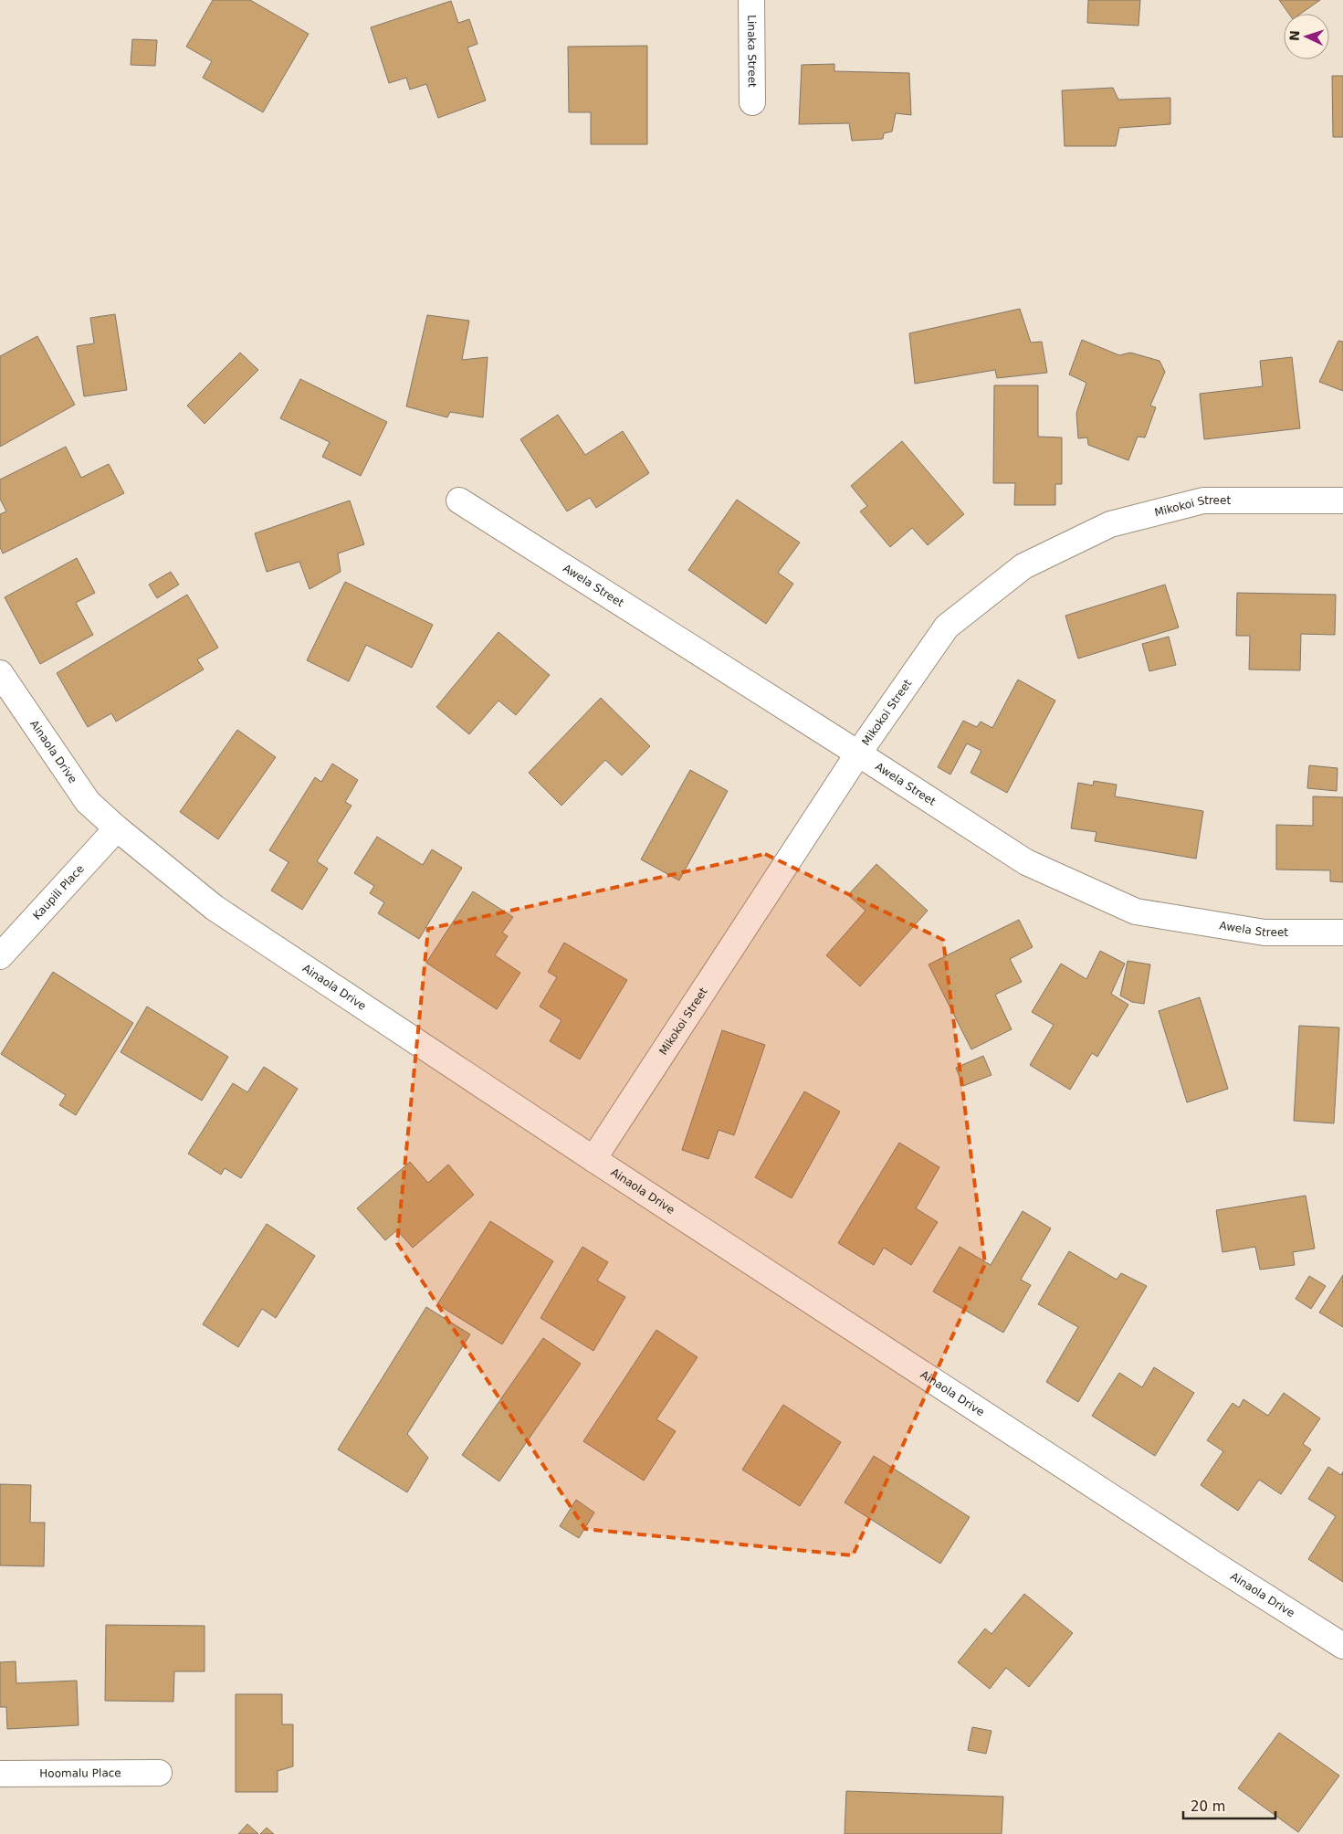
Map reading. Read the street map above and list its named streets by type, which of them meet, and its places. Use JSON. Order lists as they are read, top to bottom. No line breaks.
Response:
{"streets":{"street":["Linaka Street","Mikokoi Street","Awela Street","Ainaola Drive","Kaupili Place","Hoomalu Place"]},"crossings":[["Mikokoi Street","Awela Street"],["Mikokoi Street","Ainaola Drive"],["Ainaola Drive","Kaupili Place"]],"scale_bar":"20 m","north":"left"}
